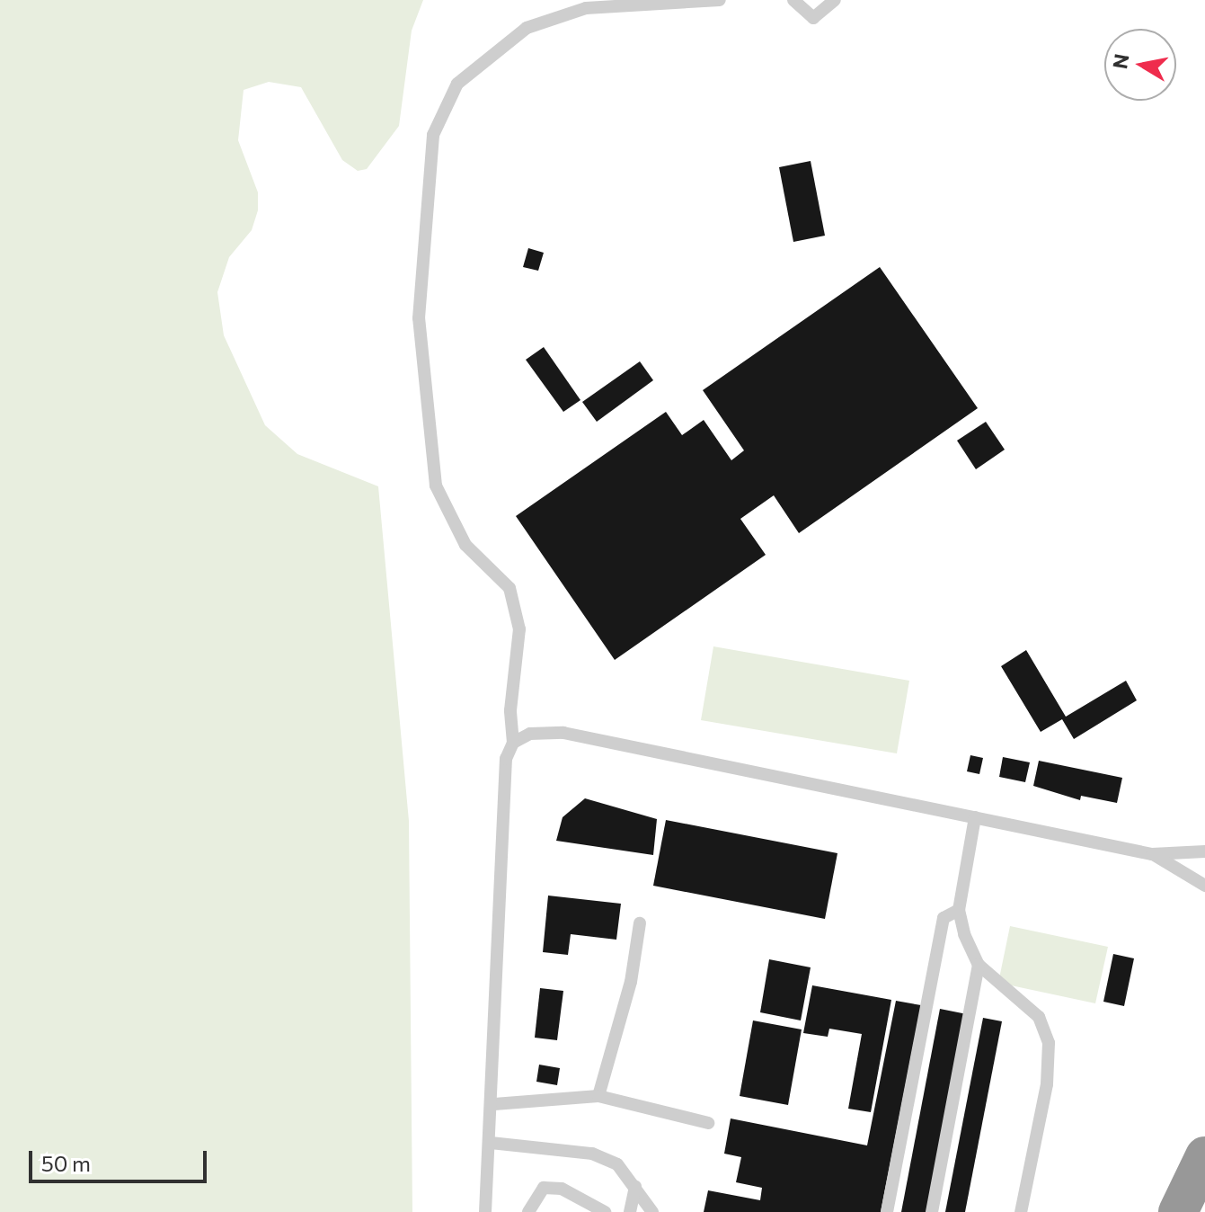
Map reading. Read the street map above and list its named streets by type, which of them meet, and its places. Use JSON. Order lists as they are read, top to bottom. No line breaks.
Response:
{"scale_bar":"50 m","north":"left"}
